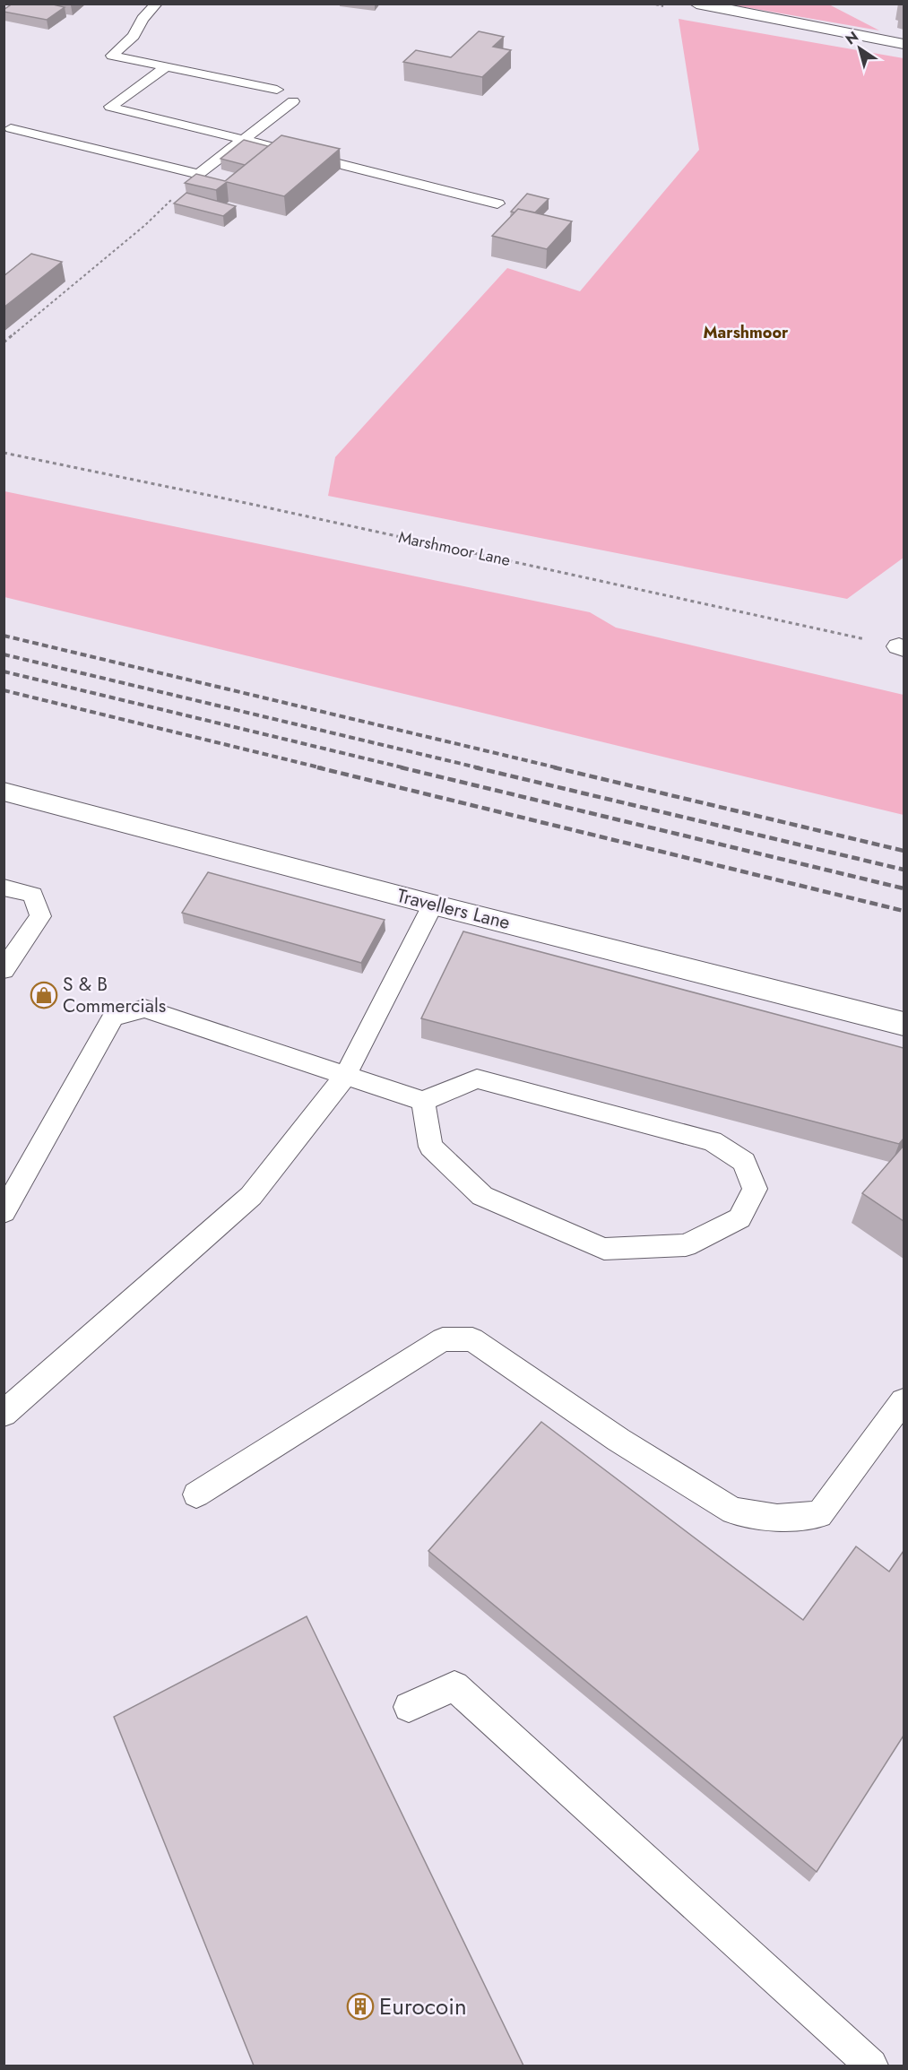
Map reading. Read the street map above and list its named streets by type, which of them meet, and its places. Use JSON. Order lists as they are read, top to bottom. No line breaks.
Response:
{"streets":{"street":["Travellers Lane"],"path":["Marshmoor Lane"]},"districts":["Marshmoor"],"places":{"shop":["S & B Commercials"],"building":["Eurocoin"]},"north":"top left"}
